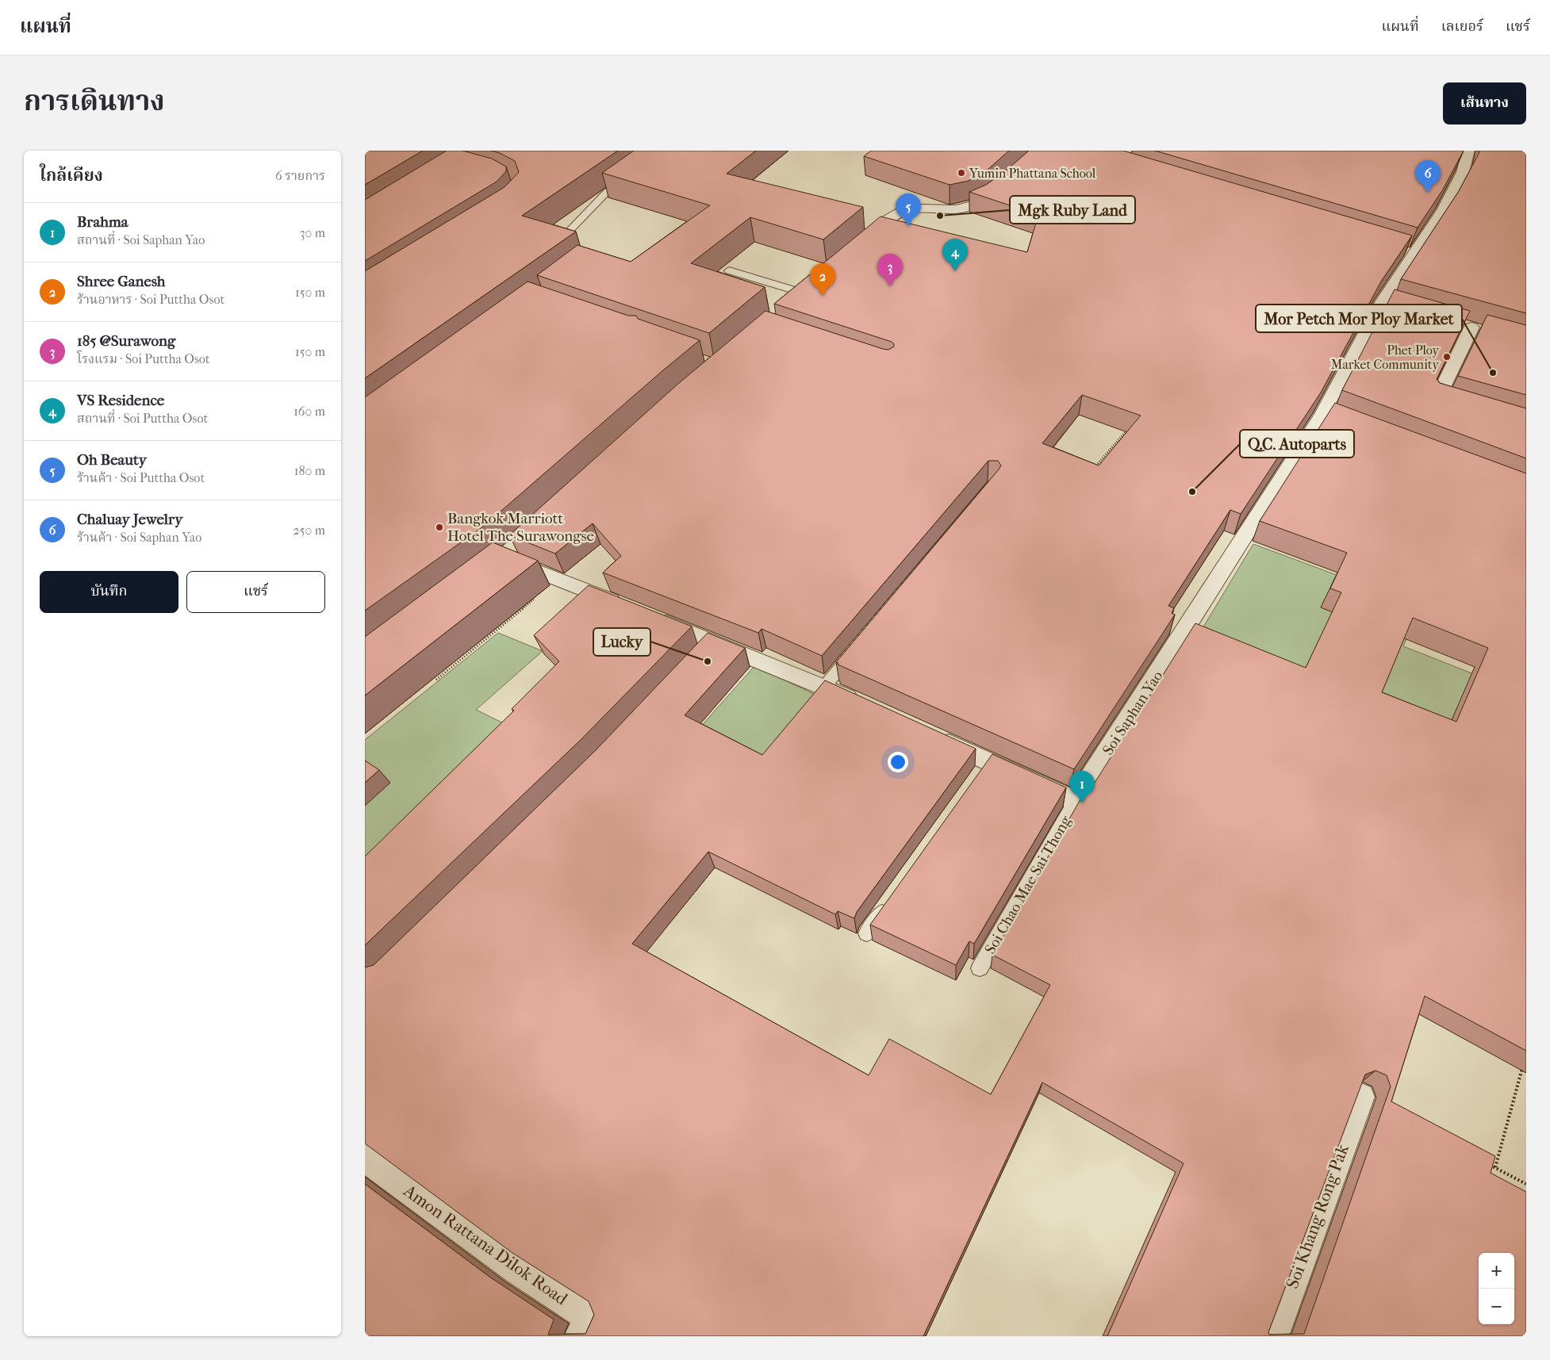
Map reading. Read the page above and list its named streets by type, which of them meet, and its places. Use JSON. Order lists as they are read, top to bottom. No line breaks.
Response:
{"streets":{"street":["Soi Saphan Yao","Soi Khang Rong Pak","Amon Rattana Dilok Road"],"lane":["Soi Chao Mae Sai Thong"]},"crossings":[["Soi Saphan Yao","Soi Chao Mae Sai Thong"]],"places":["Yumin Phattana School","Mgk Ruby Land","Phet Ploy Market Community","Mor Petch Mor Ploy Market","Q.C. Autoparts","Bangkok Marriott Hotel The Surawongse","Lucky"],"page":{"header":"แผนที่","nav":["แผนที่","เลเยอร์","แชร์"],"title":"การเดินทาง","buttons":["เส้นทาง",["บันทึก","แชร์"]],"heading":["ใกล้เคียง","6 รายการ"],"pins":["6","5","4","3","2","1"],"list":[{"mark":"1","name":"Brahma","note":"สถานที่ · Soi Saphan Yao","value":"30 m"},{"mark":"2","name":"Shree Ganesh","note":"ร้านอาหาร · Soi Puttha Osot","value":"150 m"},{"mark":"3","name":"185 @Surawong","note":"โรงแรม · Soi Puttha Osot","value":"150 m"},{"mark":"4","name":"VS Residence","note":"สถานที่ · Soi Puttha Osot","value":"160 m"},{"mark":"5","name":"Oh Beauty","note":"ร้านค้า · Soi Puttha Osot","value":"180 m"},{"mark":"6","name":"Chaluay Jewelry","note":"ร้านค้า · Soi Saphan Yao","value":"250 m"}],"map_buttons":["+","−"]}}
